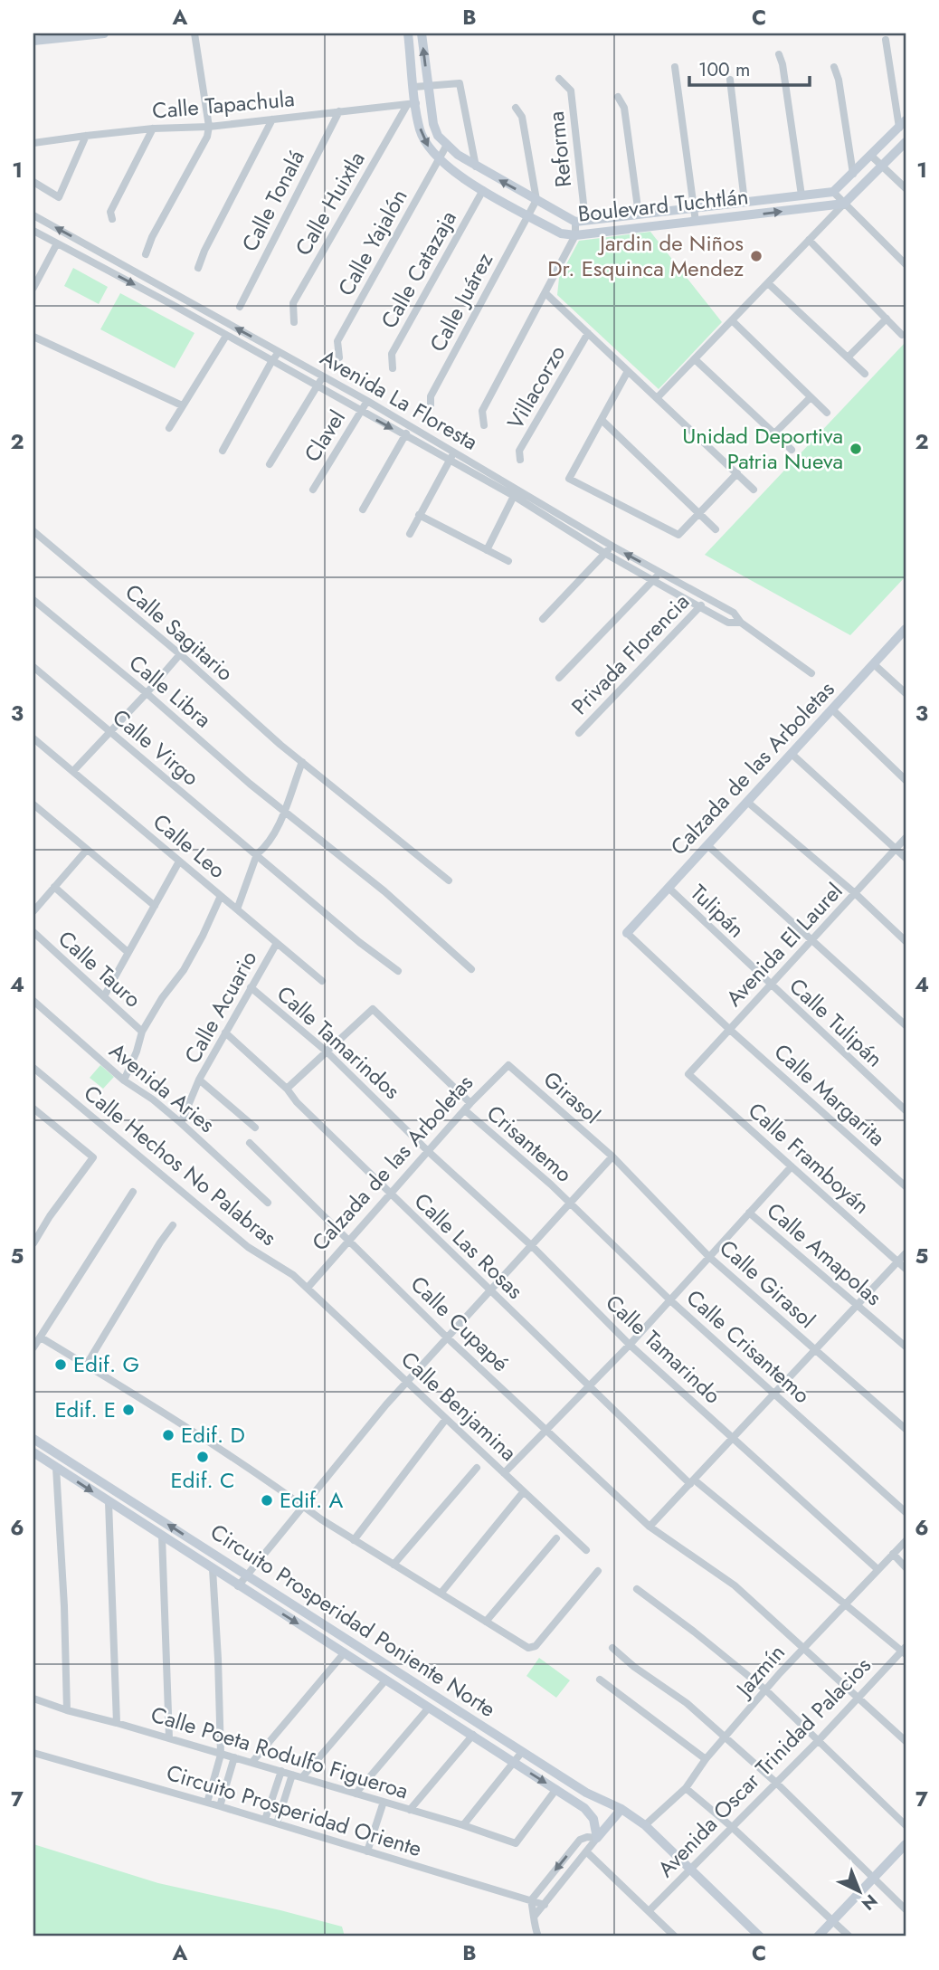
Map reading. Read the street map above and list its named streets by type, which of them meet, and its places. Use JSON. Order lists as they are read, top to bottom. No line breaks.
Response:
{"streets":{"street":["Calle Tapachula","Reforma","Calle Tonalá","Calle Huixtla","Boulevard Tuchtlán","Calle Yajalón","Calle Catazaja","Calle Juárez","Villacorzo","Avenida La Floresta","Clavel","Calle Sagitario","Privada Florencia","Calle Libra","Calle Virgo","Calzada de las Arboletas","Calle Leo","Tulipán","Avenida El Laurel","Calle Tauro","Calle Acuario","Calle Tulipán","Calle Tamarindos","Avenida Aries","Calle Margarita","Girasol","Crisantemo","Calle Framboyán","Calle Hechos No Palabras","Calle Las Rosas","Calle Amapolas","Calle Girasol","Calle Cupapé","Calle Crisantemo","Calle Tamarindo","Calle Benjamina","Circuito Prosperidad Poniente Norte","Jazmín","Calle Poeta Rodulfo Figueroa","Avenida Oscar Trinidad Palacios","Circuito Prosperidad Oriente"]},"crossings":[["Calle Tapachula","Calle Tonalá"],["Calle Tapachula","Calle Huixtla"],["Calle Tapachula","Boulevard Tuchtlán"],["Reforma","Boulevard Tuchtlán"],["Calle Huixtla","Boulevard Tuchtlán"],["Boulevard Tuchtlán","Calle Yajalón"],["Boulevard Tuchtlán","Calle Catazaja"],["Boulevard Tuchtlán","Calle Juárez"],["Avenida La Floresta","Clavel"],["Avenida La Floresta","Privada Florencia"],["Calzada de las Arboletas","Tulipán"],["Calzada de las Arboletas","Calle Tamarindos"],["Calzada de las Arboletas","Calle Margarita"],["Calzada de las Arboletas","Girasol"],["Calzada de las Arboletas","Crisantemo"],["Calzada de las Arboletas","Calle Hechos No Palabras"],["Calzada de las Arboletas","Calle Las Rosas"],["Calzada de las Arboletas","Calle Cupapé"],["Calzada de las Arboletas","Calle Tamarindo"],["Calzada de las Arboletas","Calle Benjamina"],["Calle Leo","Calle Acuario"],["Tulipán","Avenida El Laurel"],["Tulipán","Calle Tulipán"],["Avenida El Laurel","Calle Tulipán"],["Avenida El Laurel","Calle Margarita"],["Avenida El Laurel","Calle Framboyán"],["Calle Acuario","Calle Tamarindos"],["Calle Acuario","Avenida Aries"],["Calle Acuario","Calle Las Rosas"],["Calle Tamarindos","Calle Tamarindo"],["Girasol","Calle Girasol"],["Crisantemo","Calle Crisantemo"],["Calle Hechos No Palabras","Calle Benjamina"],["Calle Las Rosas","Jazmín"],["Calle Las Rosas","Avenida Oscar Trinidad Palacios"],["Calle Cupapé","Jazmín"],["Calle Cupapé","Avenida Oscar Trinidad Palacios"],["Calle Tamarindo","Jazmín"],["Circuito Prosperidad Poniente Norte","Jazmín"],["Circuito Prosperidad Poniente Norte","Calle Poeta Rodulfo Figueroa"],["Circuito Prosperidad Poniente Norte","Avenida Oscar Trinidad Palacios"]],"places":["Jardin de Niños Dr. Esquinca Mendez","Unidad Deportiva Patria Nueva","Edif. G","Edif. E","Edif. D","Edif. C","Edif. A"],"scale_bar":"100 m","north":"bottom right","grid":{"columns":["A","B","C"],"rows":["1","2","3","4","5","6","7"]}}
